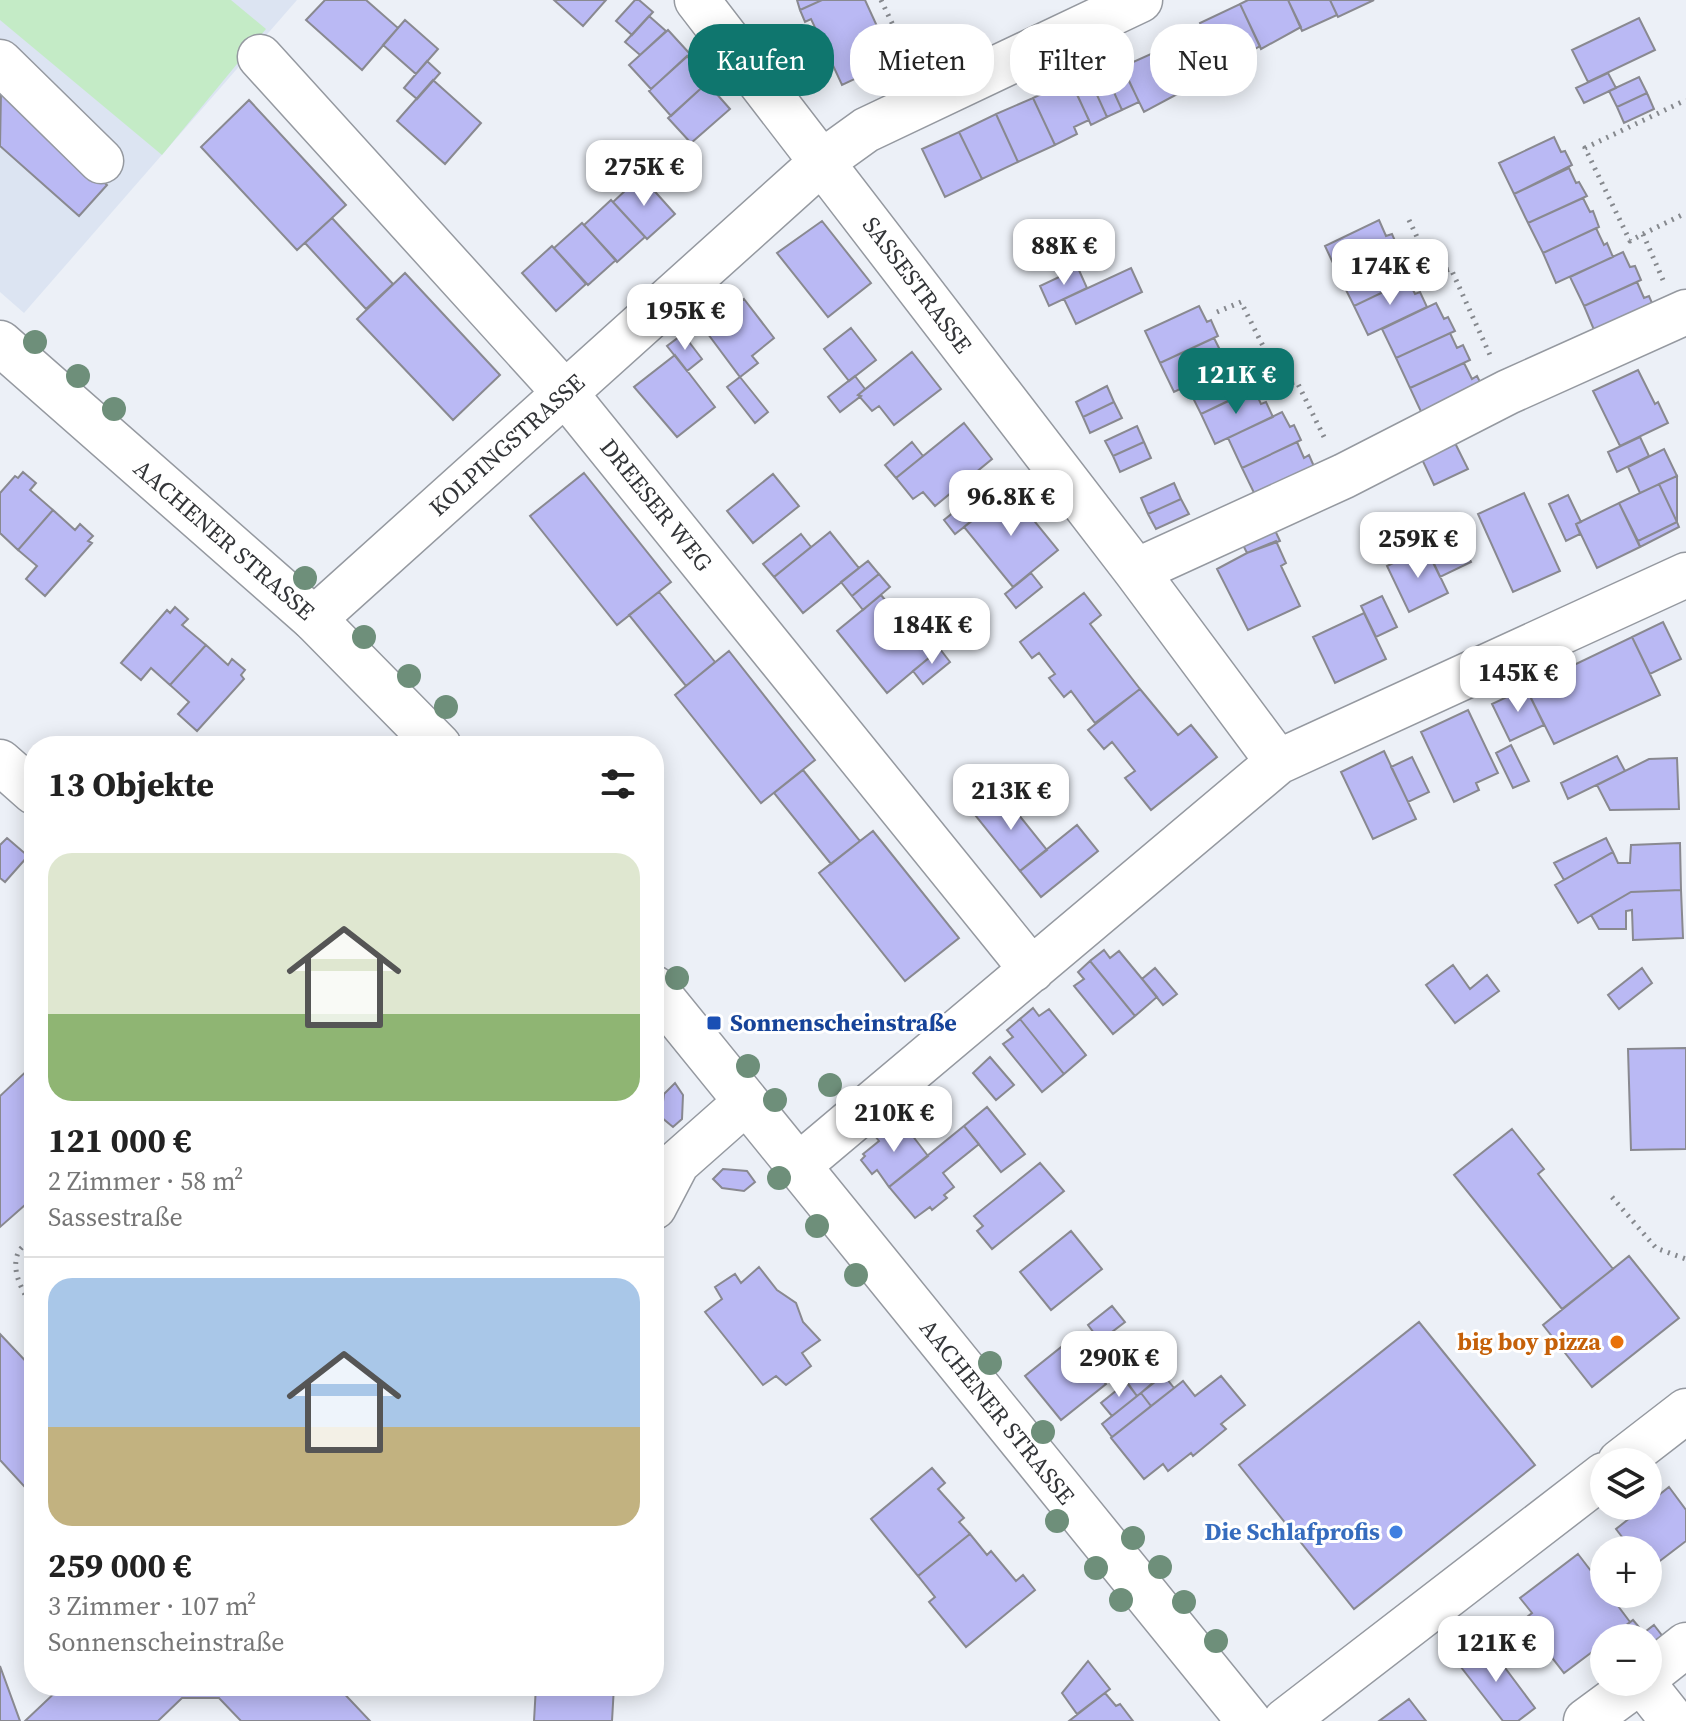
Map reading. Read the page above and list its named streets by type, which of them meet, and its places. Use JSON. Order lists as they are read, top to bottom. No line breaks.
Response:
{"streets":{"street":["SASSESTRASSE","KOLPINGSTRASSE","DREESER WEG","AACHENER STRASSE"]},"crossings":[["SASSESTRASSE","KOLPINGSTRASSE"],["KOLPINGSTRASSE","DREESER WEG"],["KOLPINGSTRASSE","AACHENER STRASSE"]],"places":{"transit":["Sonnenscheinstraße"],"other":["big boy pizza","Die Schlafprofis"]},"page":{"chip":["Kaufen","Mieten","Filter","Neu"],"price":["275K €","88K €","174K €","195K €","121K €","96.8K €","259K €","184K €","145K €","213K €","210K €","290K €","121K €"],"heading":"13 Objekte","list":[{"name":"121 000 €","note":"2 Zimmer · 58 m² · Sassestraße"},{"name":"259 000 €","note":"3 Zimmer · 107 m² · Sonnenscheinstraße"}],"map_buttons":["+","−"]}}
